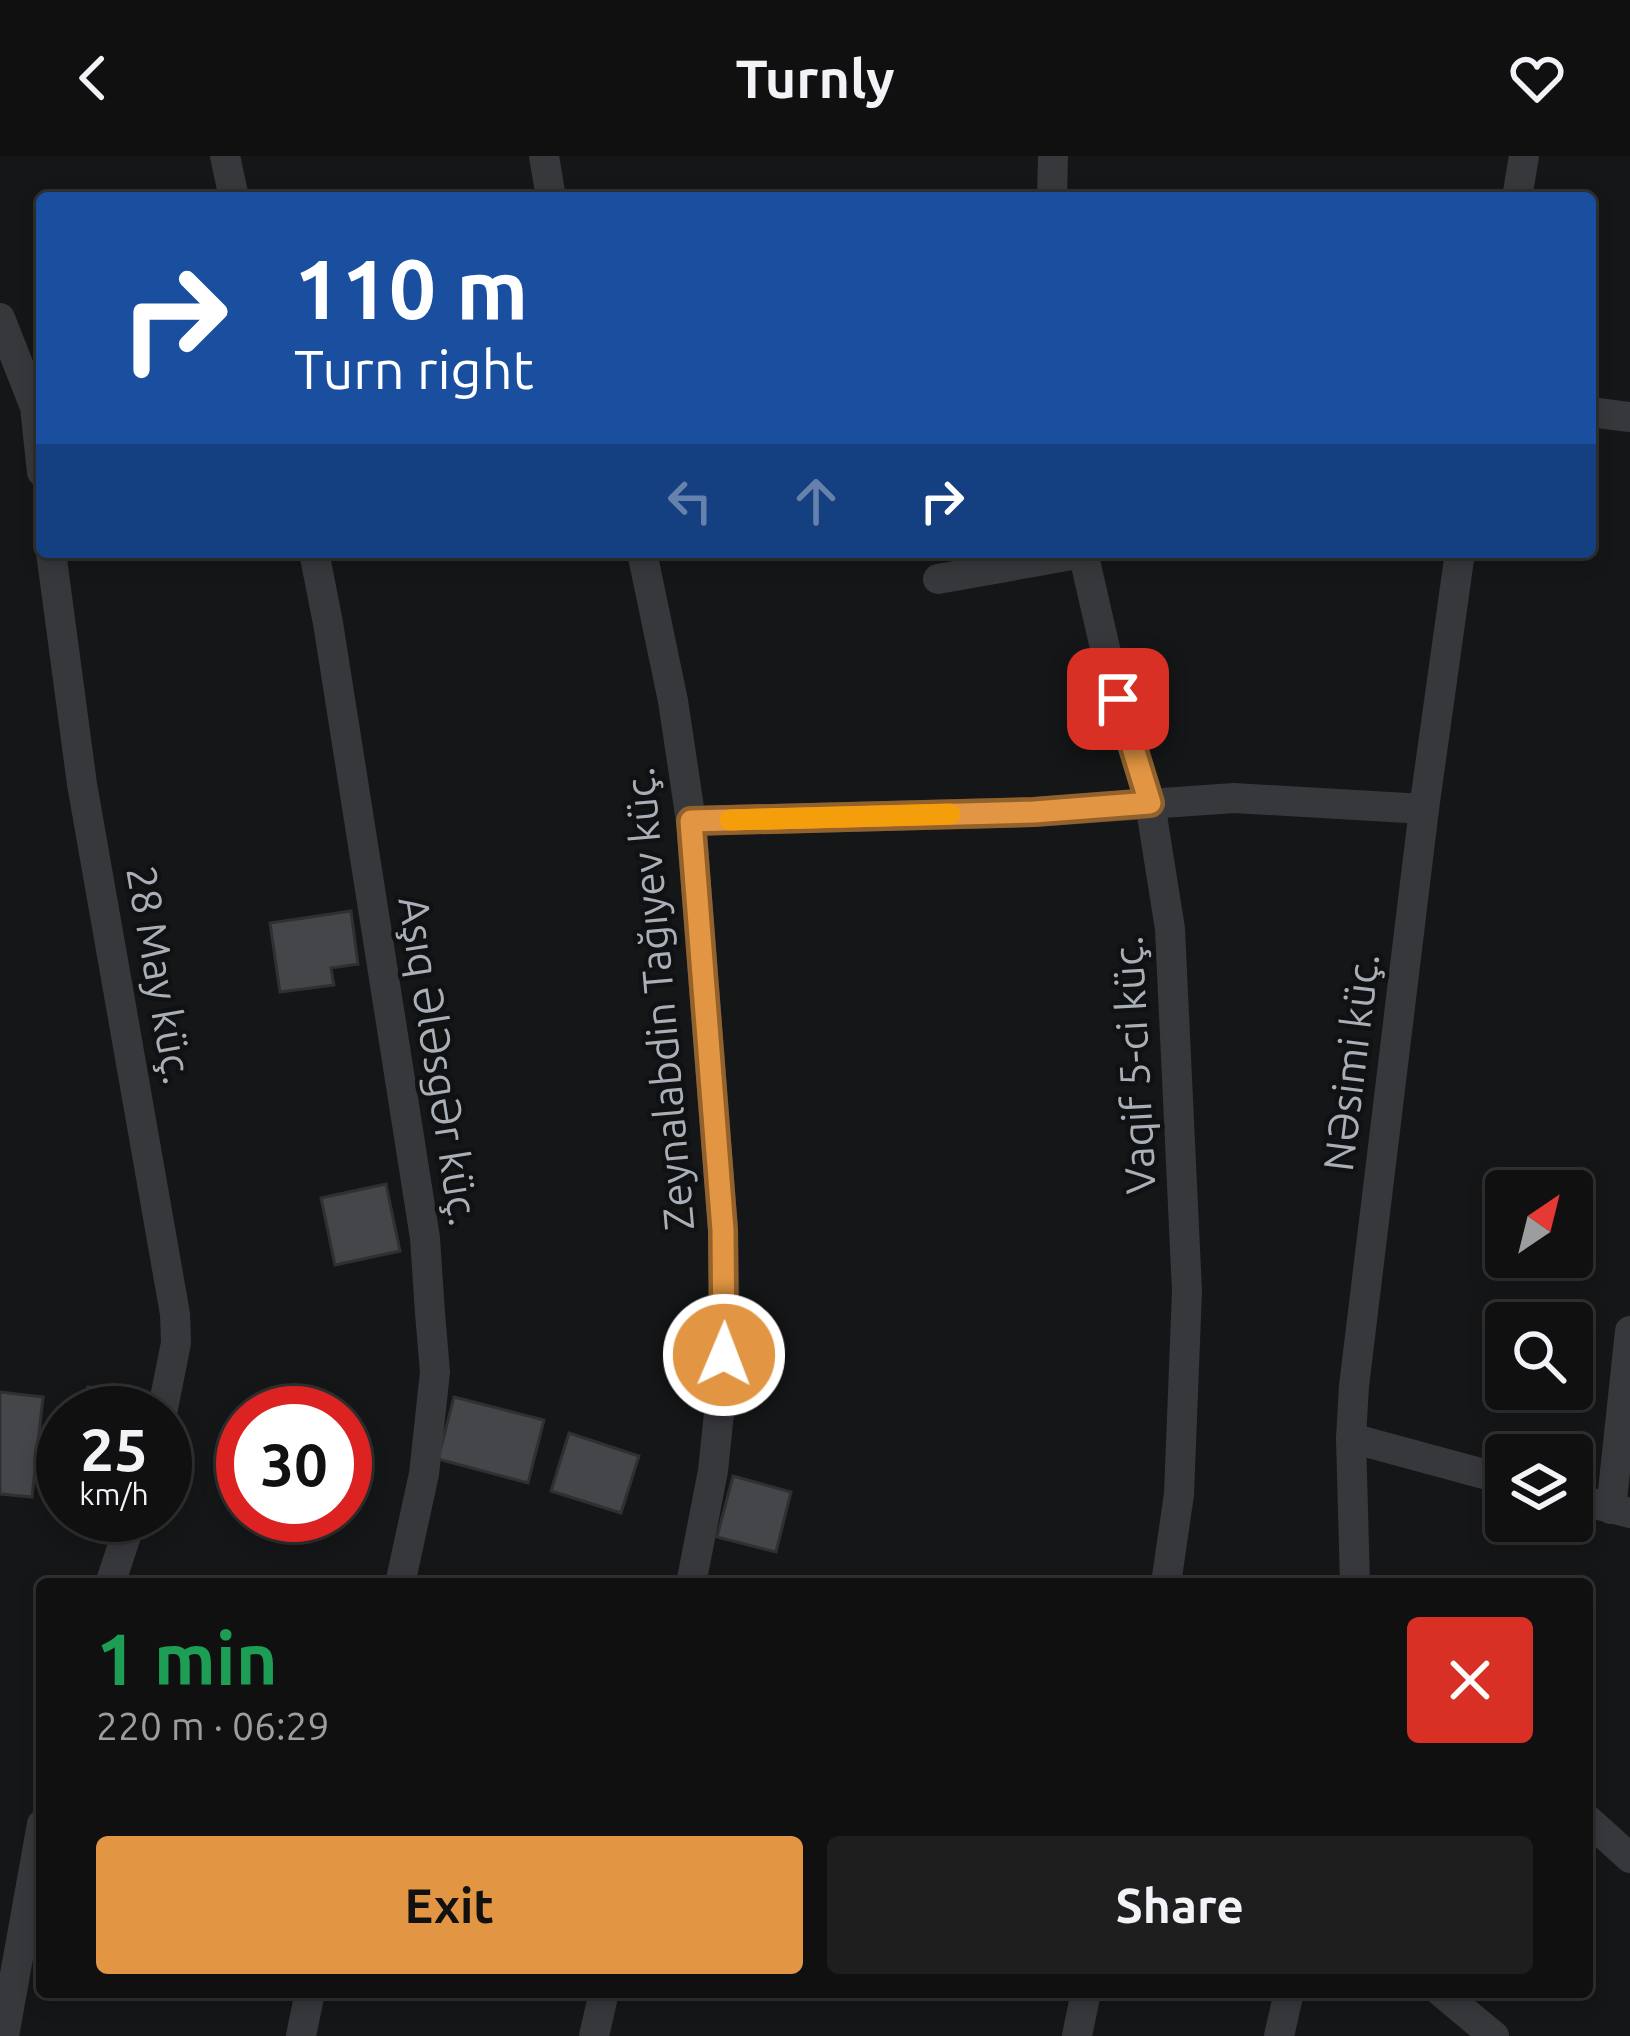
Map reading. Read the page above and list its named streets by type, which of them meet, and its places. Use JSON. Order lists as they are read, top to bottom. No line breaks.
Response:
{"streets":{"street":["28 May küç.","Zeynalabdin Tağıyev küç.","Aşıq Ələsgər küç.","Nəsimi küç.","Vaqif 5-ci küç."]},"north":"top right","page":{"header":"Turnly","turn":["110 m","Turn right"],"speed":"25 km/h","limit":"30","heading":["1 min","220 m · 06:29"],"buttons":["Exit","Share"]}}
